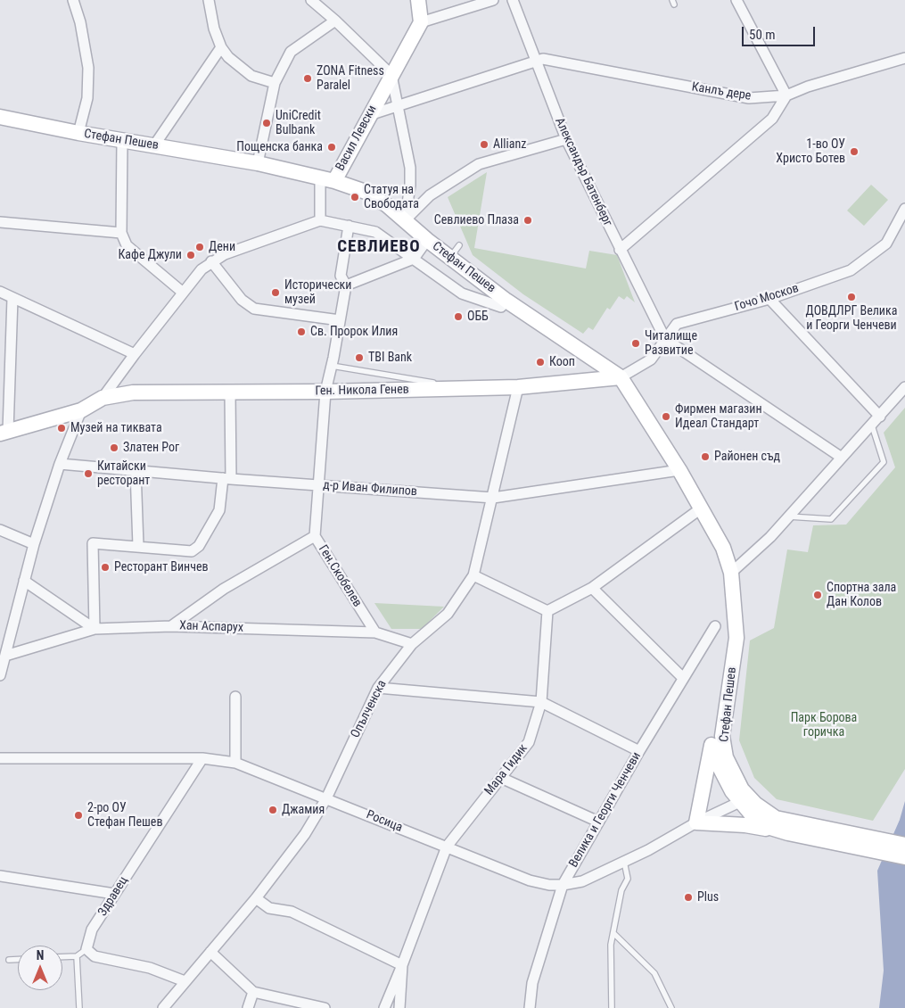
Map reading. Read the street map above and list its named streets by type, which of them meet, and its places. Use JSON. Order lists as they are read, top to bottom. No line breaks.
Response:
{"streets":{"street":["Канлъ дере","Васил Левски","Стефан Пешев","Александър Батенберг","Гочо Москов","Ген. Никола Генев","д-р Иван Филипов","Ген.Скобелев","Хан Аспарух","Опълченска","Мара Гидик","Велика и Георги Ченчеви","Росица","Здравец"]},"crossings":[["Канлъ дере","Александър Батенберг"],["Васил Левски","Стефан Пешев"],["Стефан Пешев","Гочо Москов"],["Стефан Пешев","Ген. Никола Генев"],["Стефан Пешев","д-р Иван Филипов"],["Стефан Пешев","Росица"],["Александър Батенберг","Гочо Москов"],["Гочо Москов","Ген. Никола Генев"],["Ген. Никола Генев","Ген.Скобелев"],["Ген. Никола Генев","Опълченска"],["д-р Иван Филипов","Ген.Скобелев"],["д-р Иван Филипов","Опълченска"],["Ген.Скобелев","Хан Аспарух"],["Хан Аспарух","Опълченска"],["Опълченска","Росица"],["Мара Гидик","Росица"],["Велика и Георги Ченчеви","Росица"],["Росица","Здравец"]],"districts":["СЕВЛИЕВО"],"parks":["Парк Борова горичка"],"places":["ZONA Fitness Paralel","UniCredit Bulbank","Allianz","Пощенска банка","1-во ОУ Христо Ботев","Статуя на Свободата","Севлиево Плаза","Дени","Кафе Джули","Исторически музей","ДОВДЛРГ Велика и Георги Ченчеви","ОББ","Св. Пророк Илия","Читалище Развитие","TBI Bank","Кооп","Фирмен магазин Идеал Стандарт","Музей на тиквата","Златен Рог","Районен съд","Китайски ресторант","Ресторант Винчев","Спортна зала Дан Колов","Джамия","2-ро ОУ Стефан Пешев","Plus"],"scale_bar":"50 m","north":"top"}
